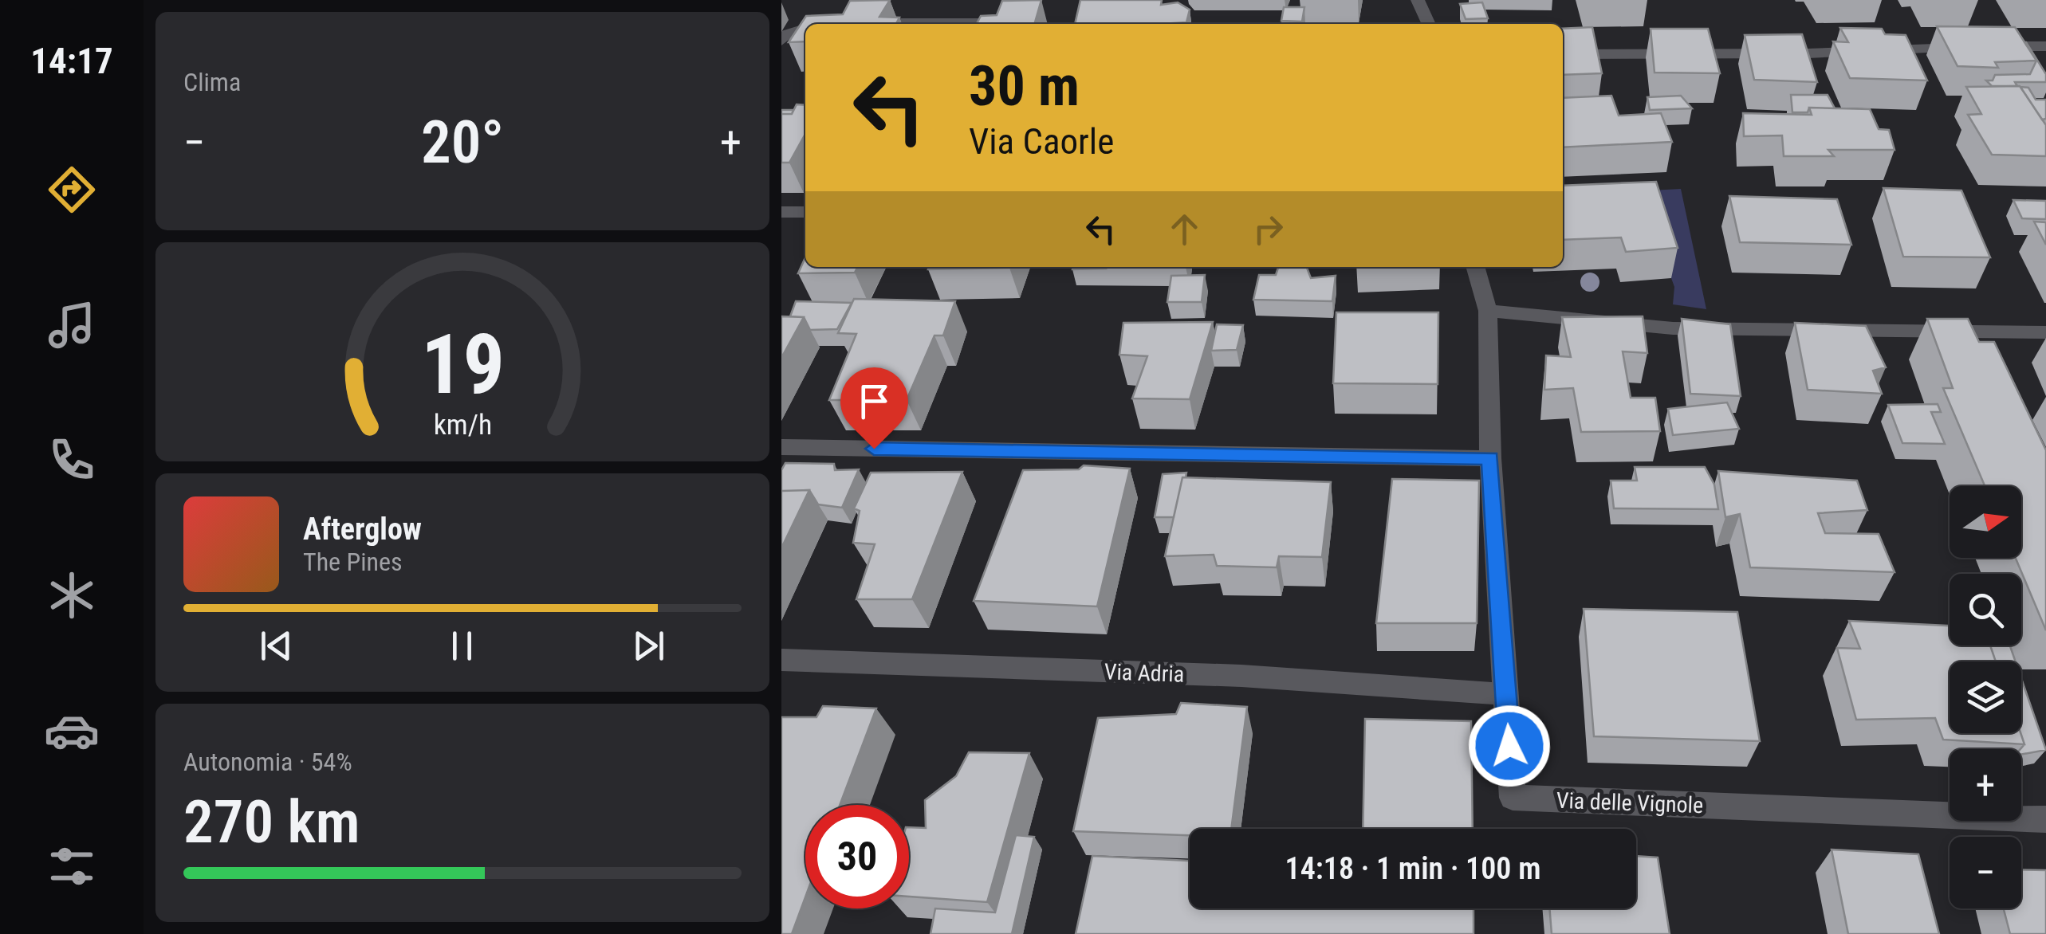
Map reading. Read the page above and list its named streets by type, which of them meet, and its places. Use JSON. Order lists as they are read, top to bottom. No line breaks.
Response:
{"streets":{"street":["Via Adria","Via delle Vignole"]},"crossings":[["Via Adria","Via delle Vignole"]],"north":"right","page":{"tabs":"14:17","tile":["Clima",["Autonomia · 54%","270 km"]],"turn":["30 m","Via Caorle"],"heat":["−","20°","+"],"map_buttons":["+","−"],"song":["Afterglow","The Pines"],"limit":"30","trip":"14:18 · 1 min · 100 m","gauge":["19","km/h"]}}
